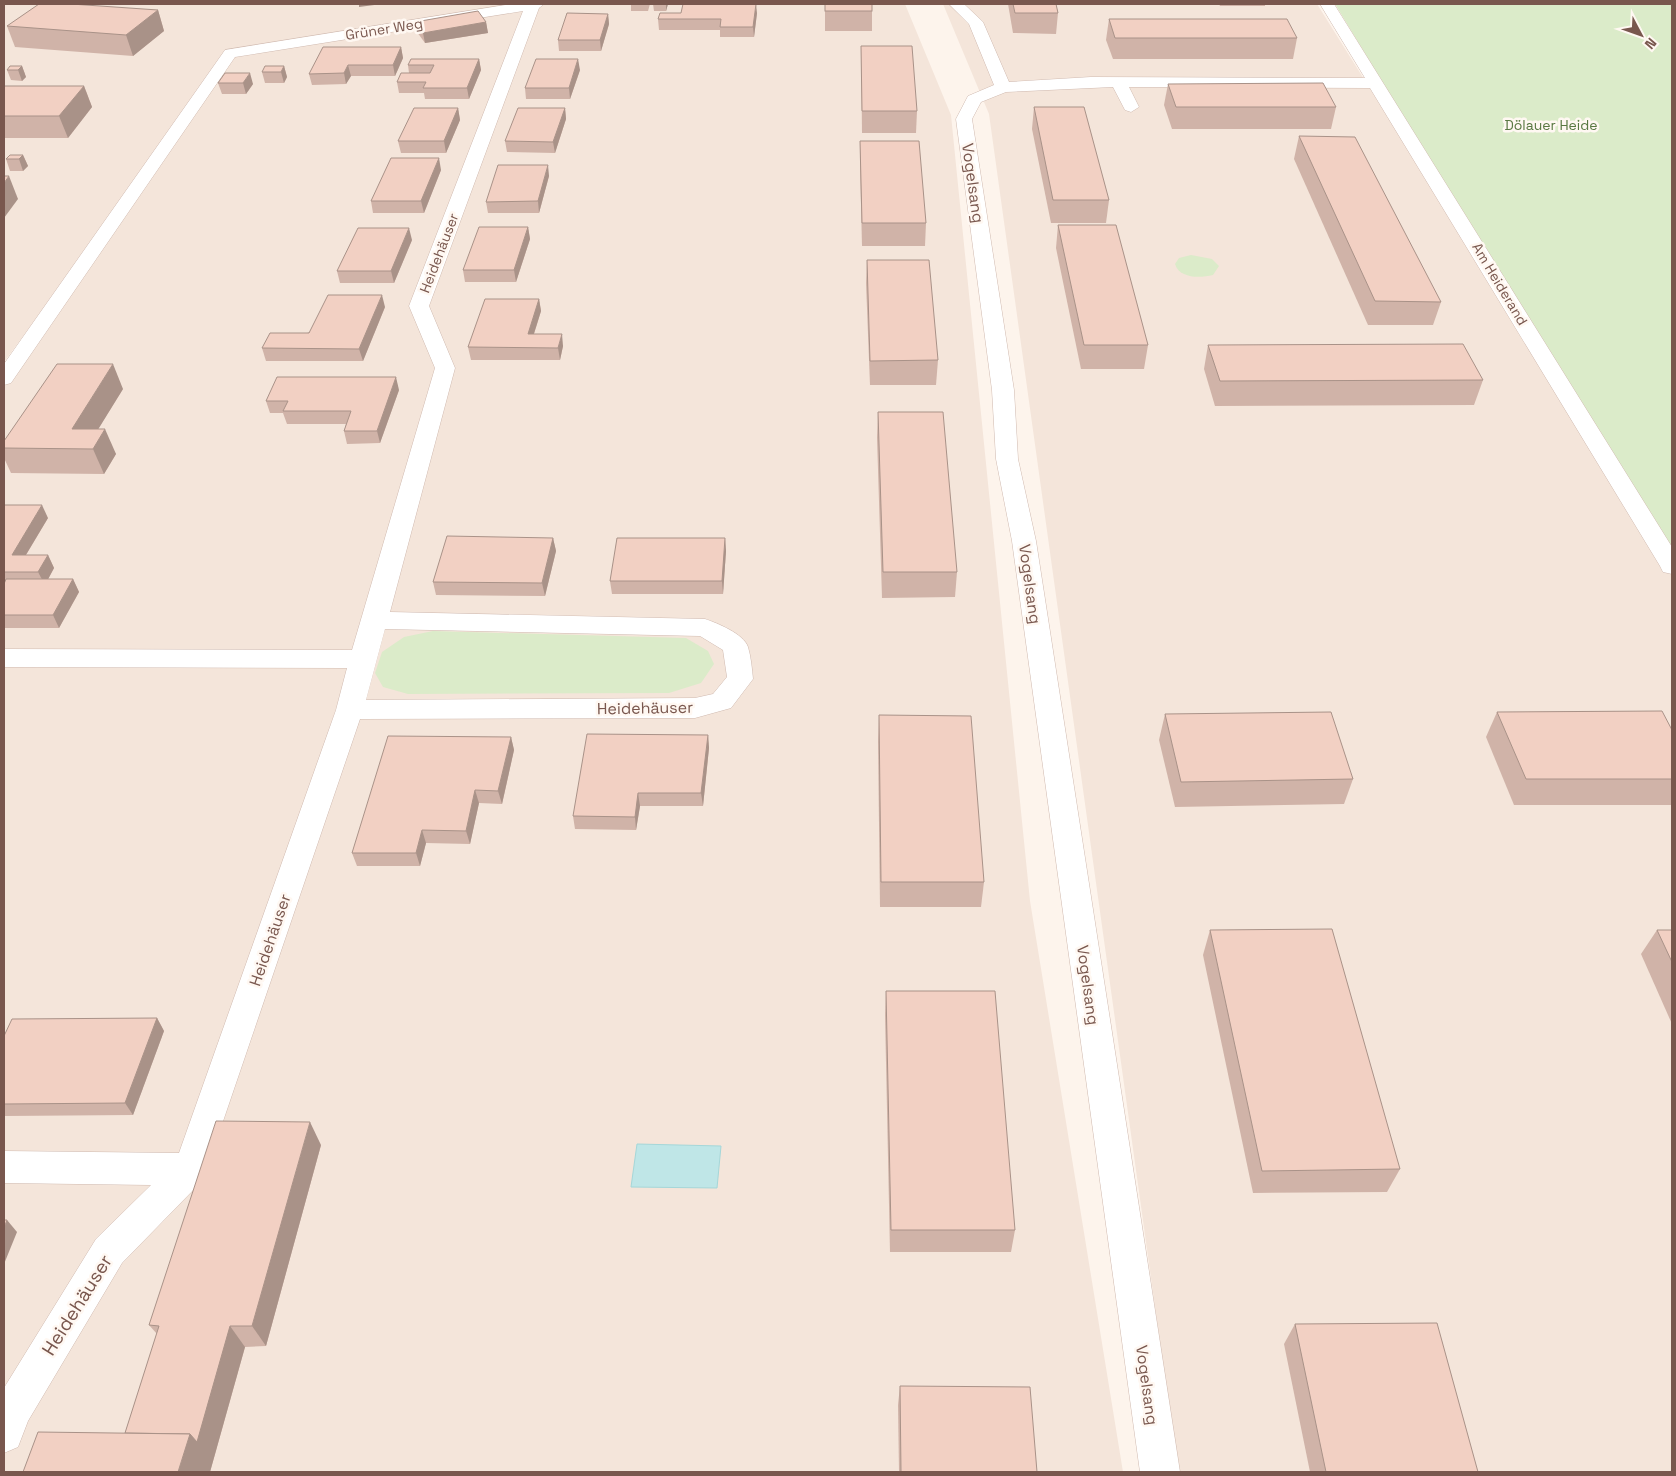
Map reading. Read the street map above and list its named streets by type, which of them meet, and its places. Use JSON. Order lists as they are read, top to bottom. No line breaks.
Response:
{"streets":{"street":["Grüner Weg","Vogelsang","Heidehäuser","Am Heiderand"]},"crossings":[["Grüner Weg","Heidehäuser"],["Vogelsang","Am Heiderand"]],"parks":["Dölauer Heide"],"north":"bottom right"}
